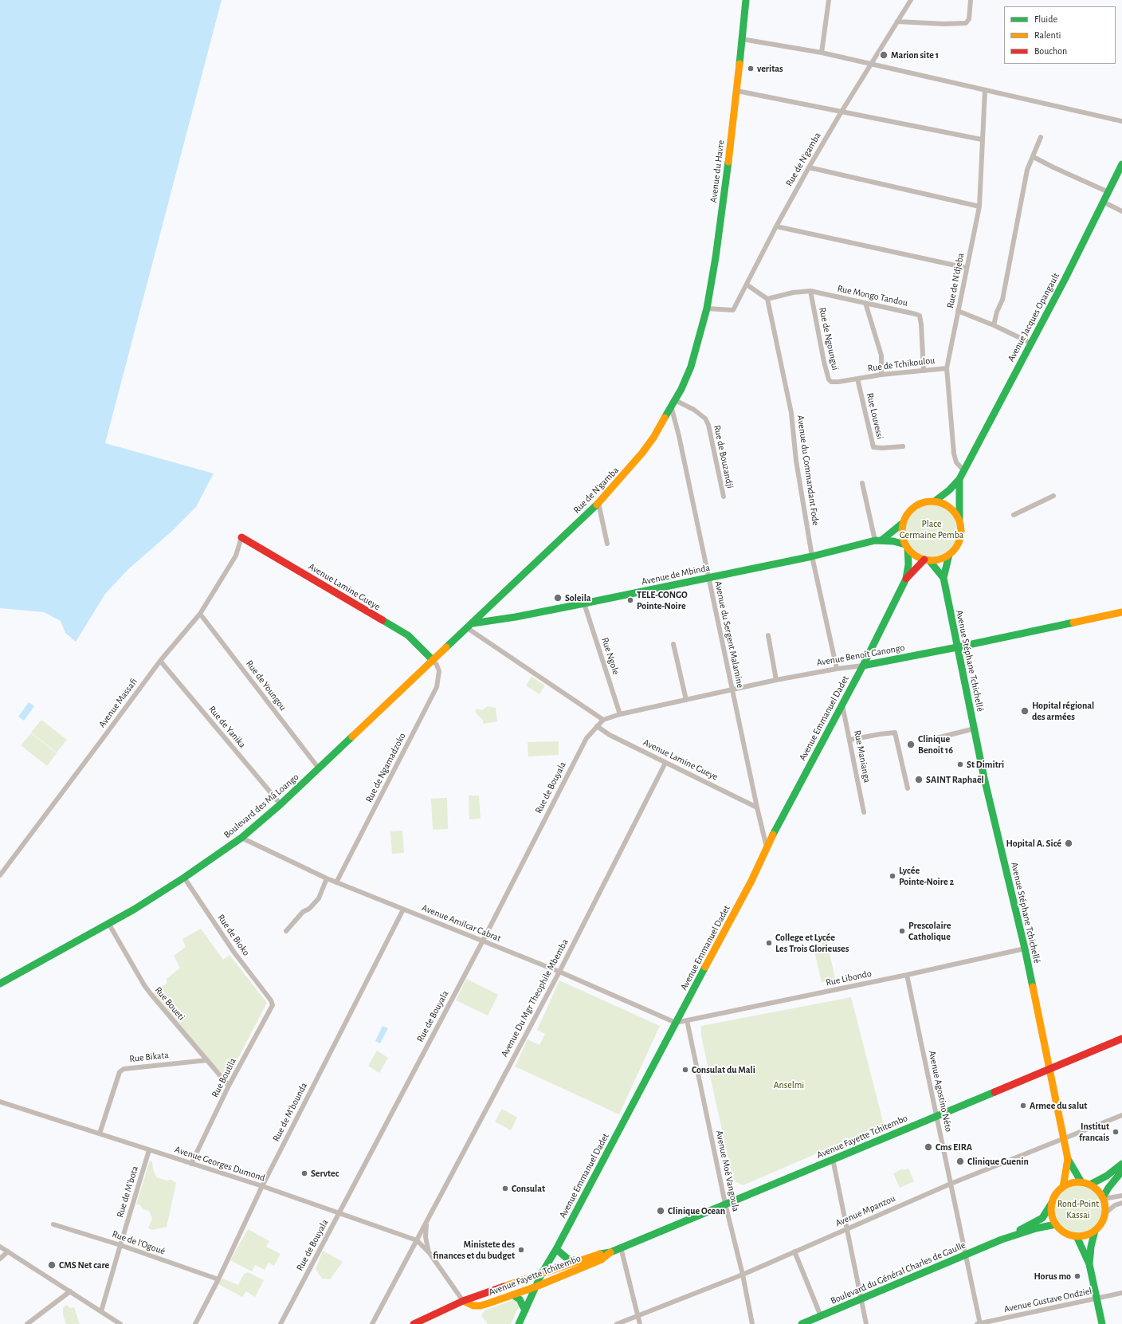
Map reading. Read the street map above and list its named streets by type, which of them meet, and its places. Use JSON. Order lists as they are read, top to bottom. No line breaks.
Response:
{"streets":{"main road":["Rue de N'gamba","Avenue du Havre","Avenue Jacques Opangault","Avenue de Mbinda","Avenue Lamine Gueye","Avenue Benoît Ganongo","Avenue Stéphane Tchichellé","Avenue Emmanuel Dadet","Boulevard des Mâ Loango","Avenue Fayette Tchitembo","Boulevard du Général Charles de Gaulle"],"street":["Rue de N'djeba","Rue Mongo Tandou","Rue de Ngoungui","Rue de Tchikoulou","Rue Louvessi","Rue de Bouzandji","Avenue du Commandant Fode","Avenue du Sergent Malamine","Rue Ngole","Rue de Youngou","Avenue Massafi","Rue de Yanika","Rue Manianga","Rue de Ngamadzoko","Rue de Bouyala","Avenue Amilcar Cabrat","Rue de Bioko","Rue Libondo","Avenue Du Mgr Theophile Mbemba","Rue Boueti","Rue Bikata","Rue Boutila","Avenue Agostino Néto","Rue de M'bounda","Avenue Georges Dumond","Avenue Moé Vangoula","Rue de M'bota","Avenue Mpanzou","Rue de l'Ogoué","Avenue Gustave Ondziel"]},"crossings":[["Rue de N'gamba","Avenue du Havre"],["Rue de N'gamba","Rue de Bouzandji"],["Rue de N'gamba","Avenue de Mbinda"],["Rue de N'gamba","Avenue du Sergent Malamine"],["Rue de N'gamba","Boulevard des Mâ Loango"],["Rue de N'djeba","Avenue Jacques Opangault"],["Rue de N'djeba","Rue de Tchikoulou"],["Rue Mongo Tandou","Rue de Ngoungui"],["Rue Mongo Tandou","Rue de Tchikoulou"],["Rue Mongo Tandou","Avenue du Commandant Fode"],["Avenue Jacques Opangault","Avenue de Mbinda"],["Avenue Jacques Opangault","Avenue Stéphane Tchichellé"],["Avenue Jacques Opangault","Avenue Emmanuel Dadet"],["Rue de Ngoungui","Rue de Tchikoulou"],["Rue de Ngoungui","Rue Louvessi"],["Rue de Tchikoulou","Rue Louvessi"],["Rue de Bouzandji","Avenue du Sergent Malamine"],["Avenue du Commandant Fode","Avenue de Mbinda"],["Avenue du Commandant Fode","Avenue Benoît Ganongo"],["Avenue de Mbinda","Avenue du Sergent Malamine"],["Avenue de Mbinda","Rue Ngole"],["Avenue de Mbinda","Avenue Stéphane Tchichellé"],["Avenue de Mbinda","Avenue Emmanuel Dadet"],["Avenue de Mbinda","Boulevard des Mâ Loango"],["Avenue Lamine Gueye","Avenue du Sergent Malamine"],["Avenue Lamine Gueye","Avenue Massafi"],["Avenue Lamine Gueye","Rue de Ngamadzoko"],["Avenue Lamine Gueye","Rue de Bouyala"],["Avenue Lamine Gueye","Boulevard des Mâ Loango"],["Avenue Lamine Gueye","Avenue Du Mgr Theophile Mbemba"],["Avenue du Sergent Malamine","Avenue Benoît Ganongo"],["Avenue du Sergent Malamine","Avenue Emmanuel Dadet"],["Avenue Benoît Ganongo","Rue Ngole"],["Avenue Benoît Ganongo","Avenue Stéphane Tchichellé"],["Avenue Benoît Ganongo","Avenue Emmanuel Dadet"],["Avenue Benoît Ganongo","Rue de Bouyala"],["Avenue Stéphane Tchichellé","Avenue Emmanuel Dadet"],["Avenue Stéphane Tchichellé","Rue Libondo"],["Avenue Stéphane Tchichellé","Avenue Fayette Tchitembo"],["Avenue Stéphane Tchichellé","Avenue Mpanzou"],["Avenue Stéphane Tchichellé","Boulevard du Général Charles de Gaulle"],["Rue de Youngou","Avenue Massafi"],["Rue de Youngou","Boulevard des Mâ Loango"],["Avenue Massafi","Rue de Yanika"],["Avenue Emmanuel Dadet","Rue Manianga"],["Avenue Emmanuel Dadet","Avenue Amilcar Cabrat"],["Avenue Emmanuel Dadet","Rue Libondo"],["Avenue Emmanuel Dadet","Avenue Fayette Tchitembo"],["Rue de Yanika","Boulevard des Mâ Loango"],["Rue de Ngamadzoko","Boulevard des Mâ Loango"],["Rue de Ngamadzoko","Avenue Amilcar Cabrat"],["Rue de Bouyala","Avenue Amilcar Cabrat"],["Rue de Bouyala","Avenue Georges Dumond"],["Boulevard des Mâ Loango","Avenue Amilcar Cabrat"],["Boulevard des Mâ Loango","Rue de Bioko"],["Boulevard des Mâ Loango","Rue Boueti"],["Avenue Amilcar Cabrat","Rue Libondo"],["Avenue Amilcar Cabrat","Avenue Du Mgr Theophile Mbemba"],["Avenue Amilcar Cabrat","Rue de M'bounda"],["Rue de Bioko","Rue Boutila"],["Rue Libondo","Avenue Agostino Néto"],["Rue Libondo","Avenue Moé Vangoula"],["Avenue Du Mgr Theophile Mbemba","Avenue Georges Dumond"],["Rue Boueti","Rue Bikata"],["Rue Boueti","Rue Boutila"],["Rue Bikata","Avenue Georges Dumond"],["Rue Boutila","Avenue Georges Dumond"],["Avenue Agostino Néto","Avenue Fayette Tchitembo"],["Avenue Agostino Néto","Avenue Mpanzou"],["Avenue Agostino Néto","Boulevard du Général Charles de Gaulle"],["Avenue Agostino Néto","Avenue Gustave Ondziel"],["Rue de M'bounda","Avenue Georges Dumond"],["Rue de M'bounda","Rue de l'Ogoué"],["Avenue Fayette Tchitembo","Avenue Georges Dumond"],["Avenue Fayette Tchitembo","Avenue Moé Vangoula"],["Avenue Georges Dumond","Rue de M'bota"],["Avenue Moé Vangoula","Avenue Mpanzou"],["Rue de M'bota","Rue de l'Ogoué"]],"parks":["Place Germaine Pemba","Anselmi","Rond-Point Kassai"],"places":["Marion site 1","veritas","Soleila","TELE-CONGO Pointe-Noire","Hopital régional des armées","Clinique Benoit 16","St Dimitri","SAINT Raphaël","Hopital A. Sicé","Lycée Pointe-Noire 2","Prescolaire Catholique","College et Lycée Les Trois Glorieuses","Consulat du Mali","Armee du salut","Institut francais","Cms EIRA","Clinique Guenin","Servtec","Consulat","Clinique Ocean","Ministete des finances et du budget","CMS Net care","Horus mo"],"legend":["Fluide","Ralenti","Bouchon"]}
